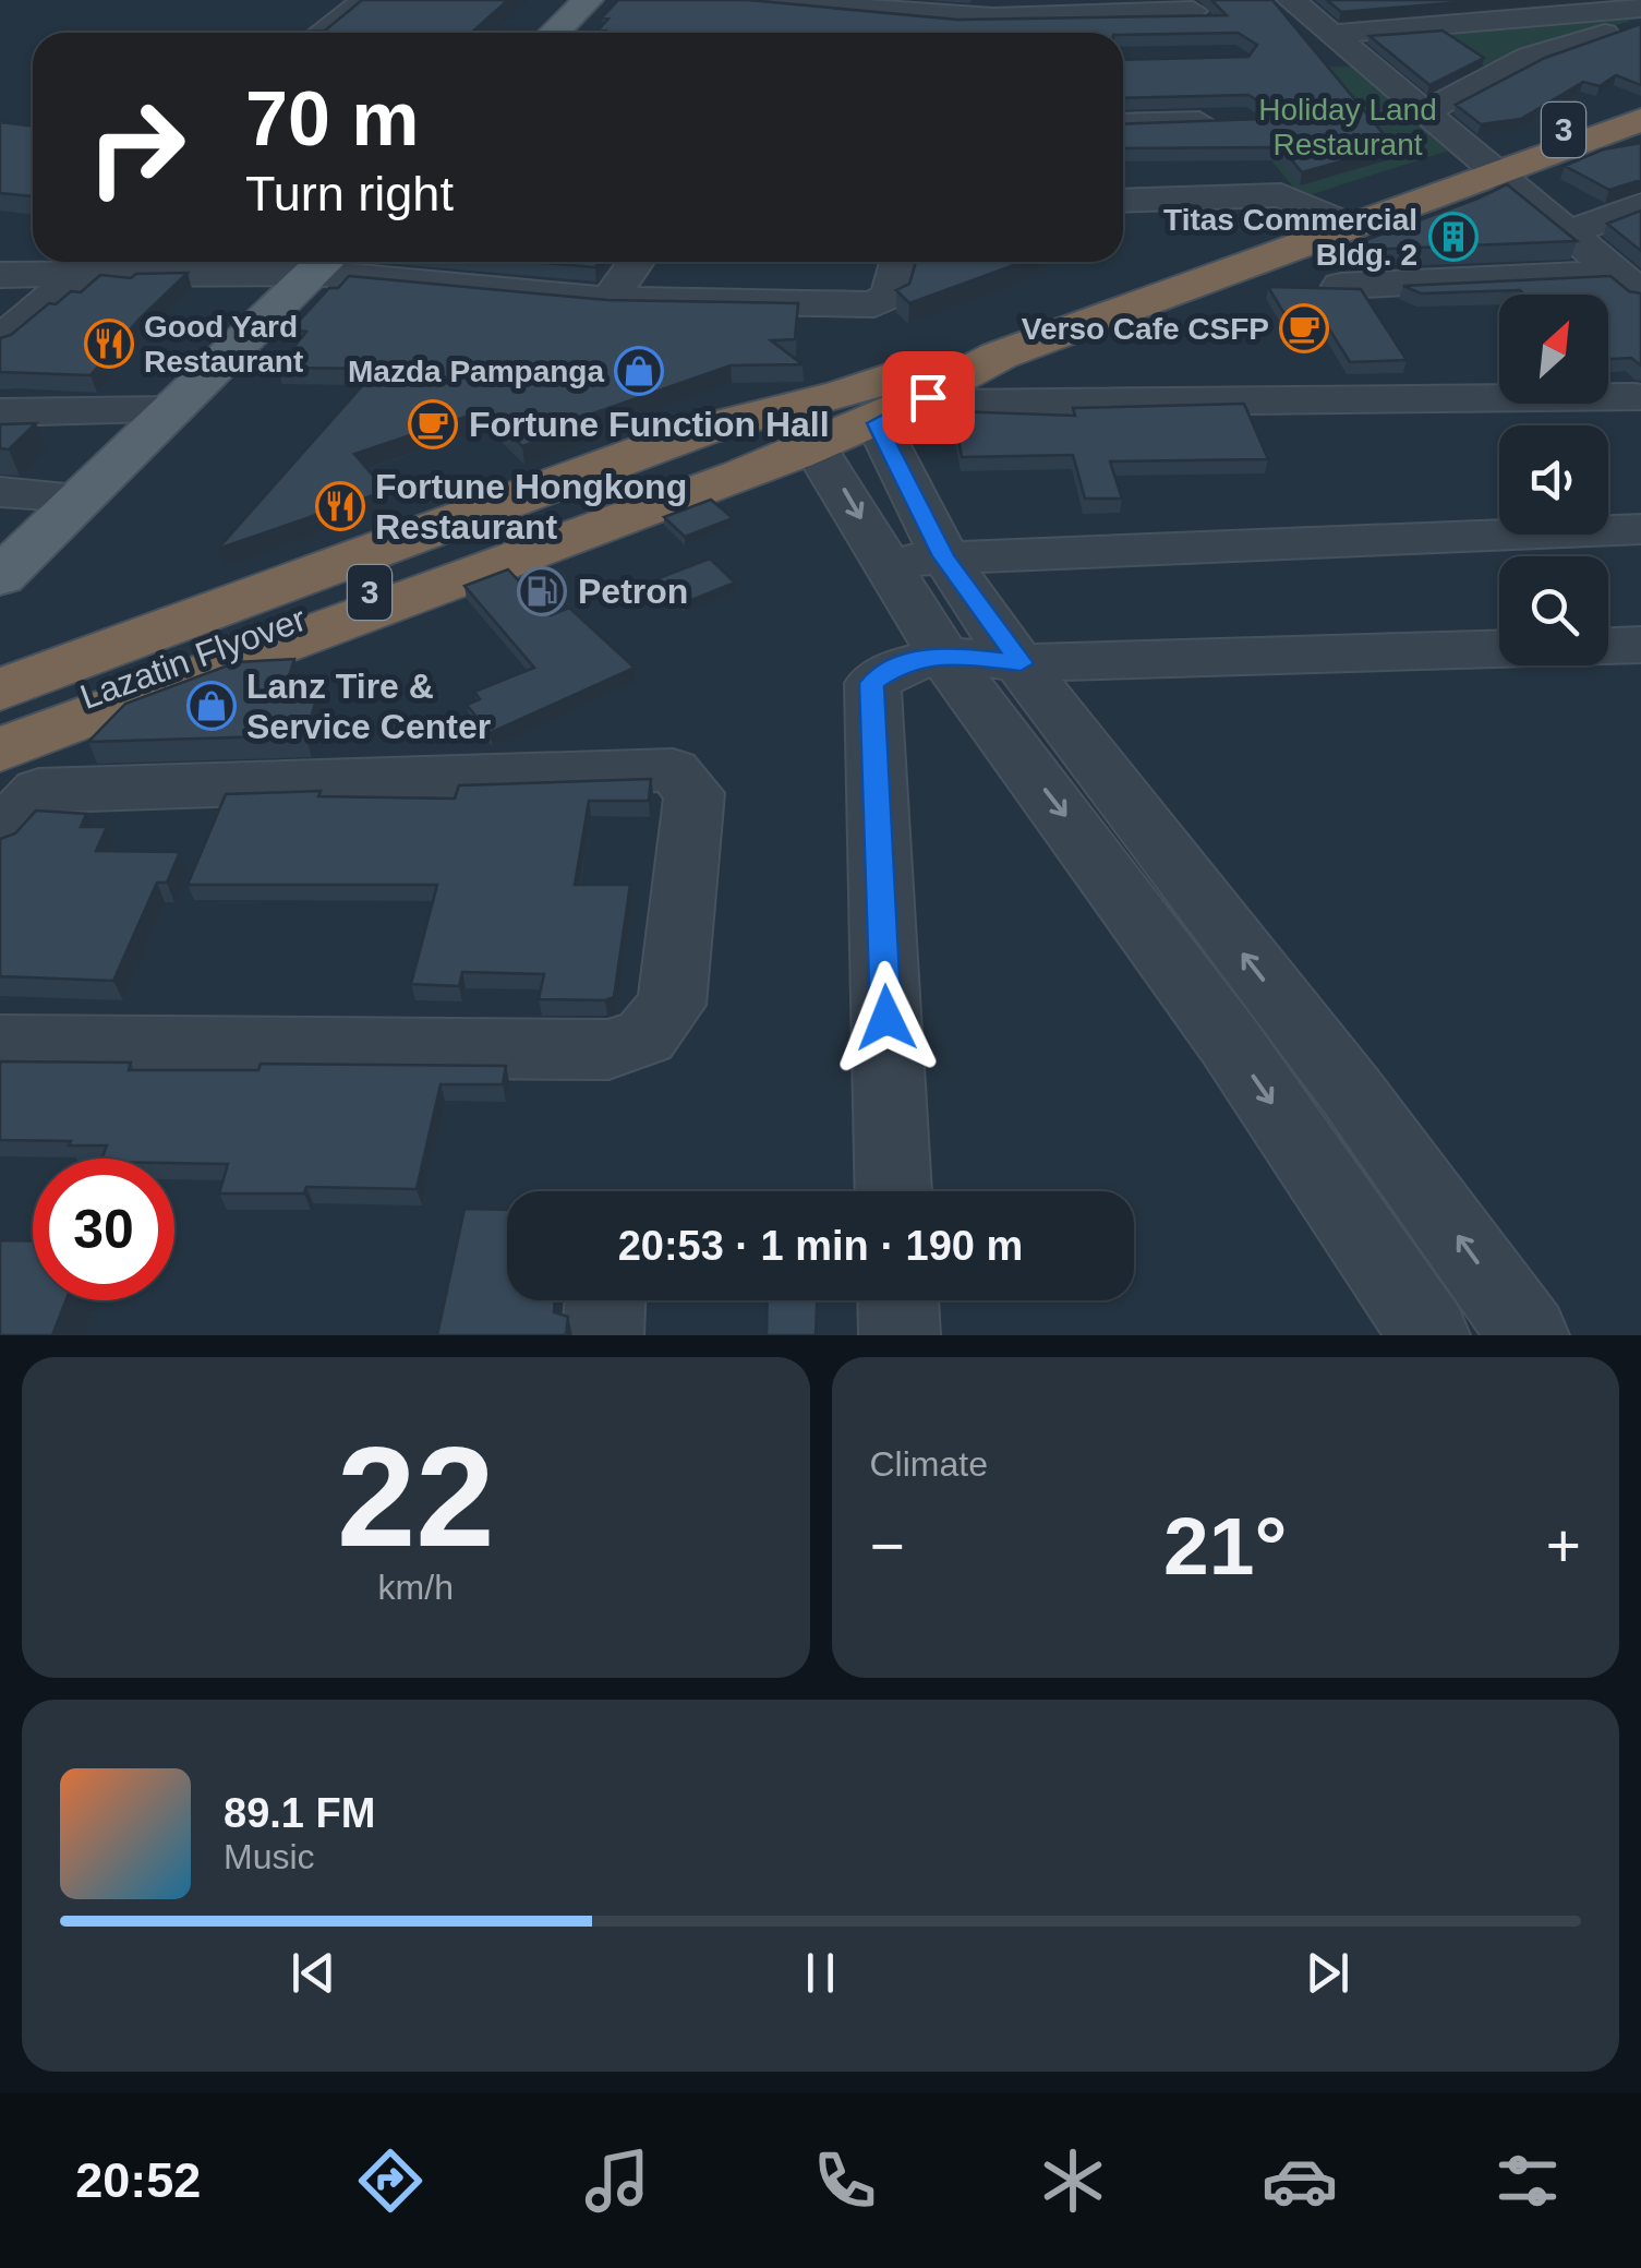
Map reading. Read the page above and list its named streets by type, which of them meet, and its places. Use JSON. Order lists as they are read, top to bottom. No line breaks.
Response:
{"streets":{"highway":["3","Lazatin Flyover"]},"crossings":[["3","Lazatin Flyover"]],"parks":["Holiday Land Restaurant"],"places":{"building":["Titas Commercial Bldg. 2"],"cafe":["Verso Cafe CSFP","Fortune Function Hall"],"restaurant":["Good Yard Restaurant","Fortune Hongkong Restaurant"],"shop":["Mazda Pampanga","Lanz Tire & Service Center"],"fuel station":["Petron"]},"north":"top right","page":{"turn":["70 m","Turn right"],"limit":"30","trip":"20:53 · 1 min · 190 m","tile":[["22","km/h"],"Climate"],"heat":["−","21°","+"],"song":["89.1 FM","Music"],"tabs":"20:52"}}
